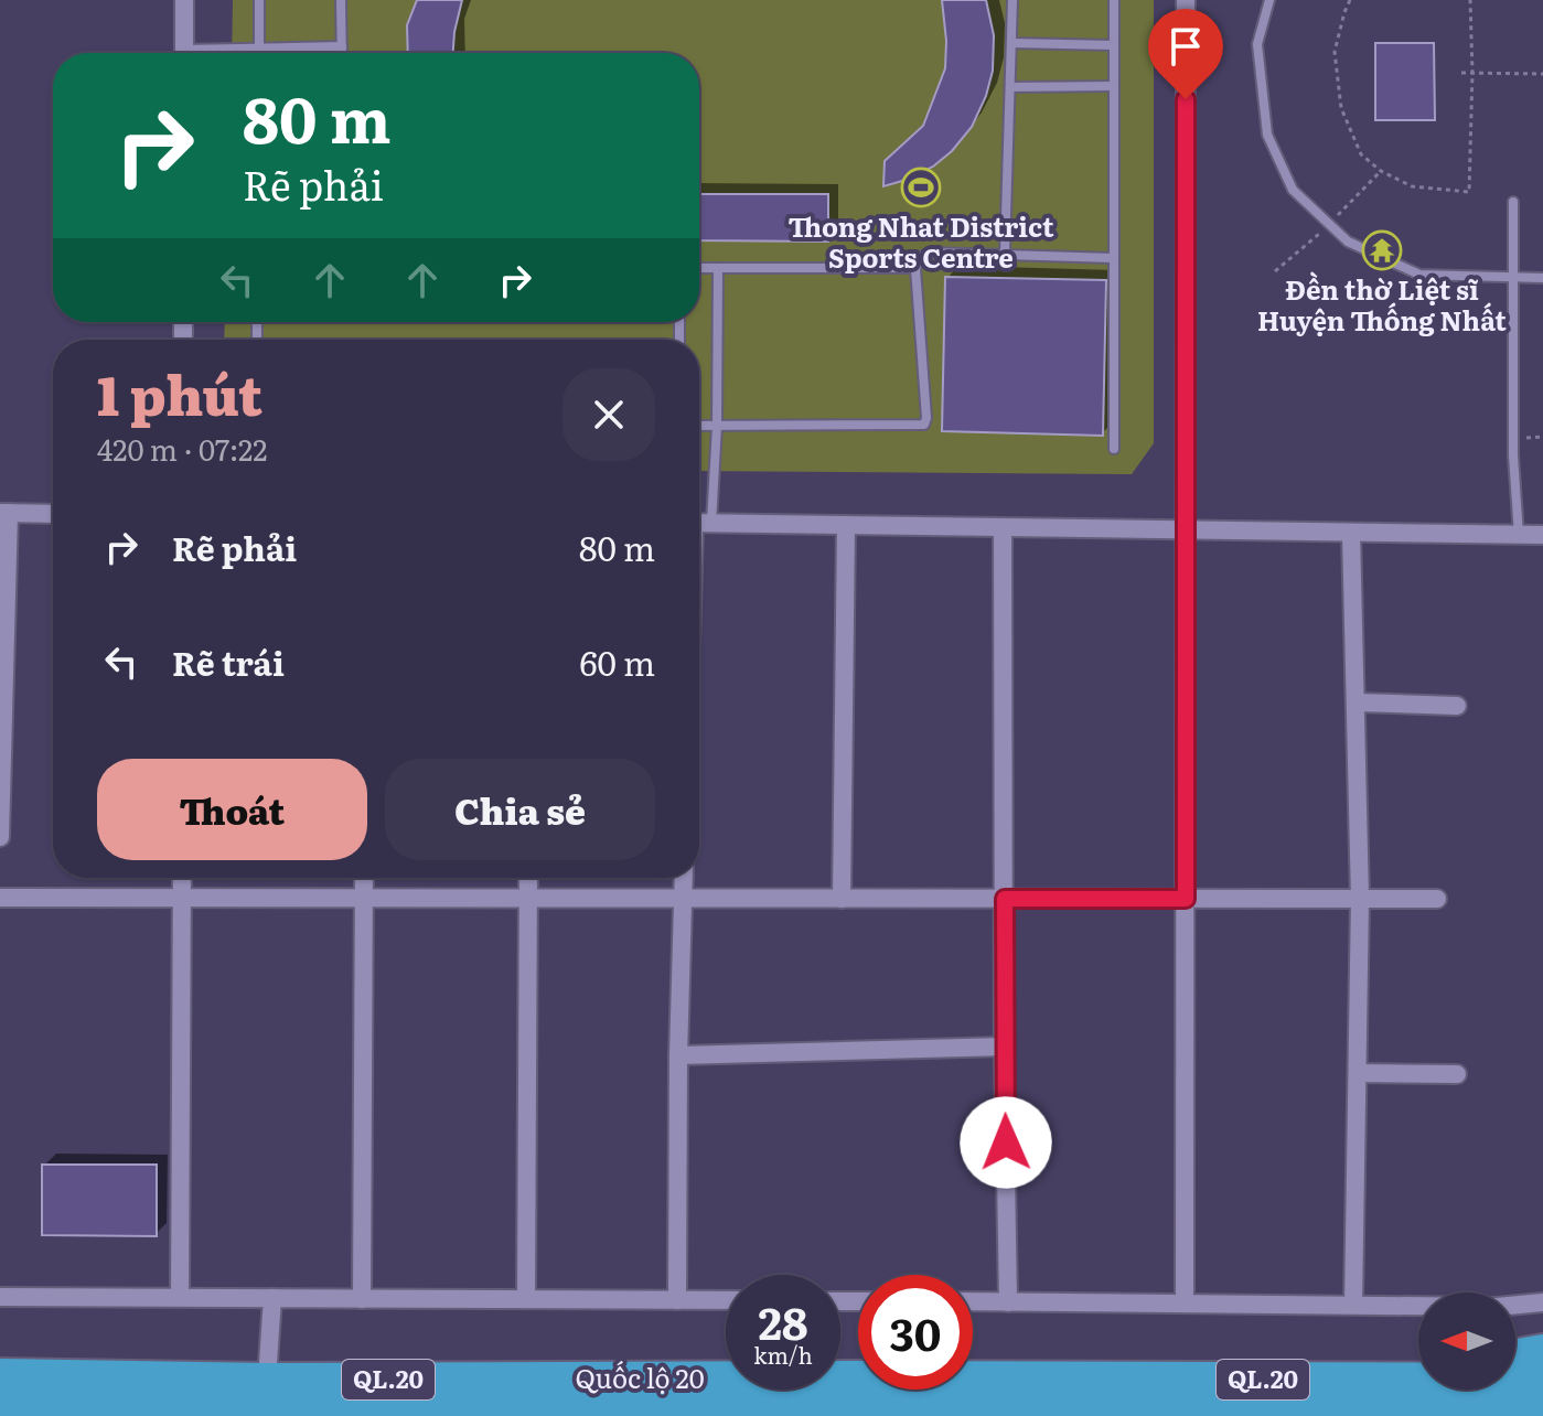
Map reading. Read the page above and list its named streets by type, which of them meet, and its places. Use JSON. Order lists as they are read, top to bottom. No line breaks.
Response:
{"streets":{"highway":["QL.20","Quốc lộ 20"]},"places":{"sports":["Thong Nhat District Sports Centre"],"temple":["Đền thờ Liệt sĩ Huyện Thống Nhất"]},"north":"left","page":{"turn":["80 m","Rẽ phải"],"heading":["1 phút","420 m · 07:22"],"list":[{"name":"Rẽ phải","value":"80 m"},{"name":"Rẽ trái","value":"60 m"}],"buttons":["Thoát","Chia sẻ"],"speed":"28 km/h","limit":"30"}}
